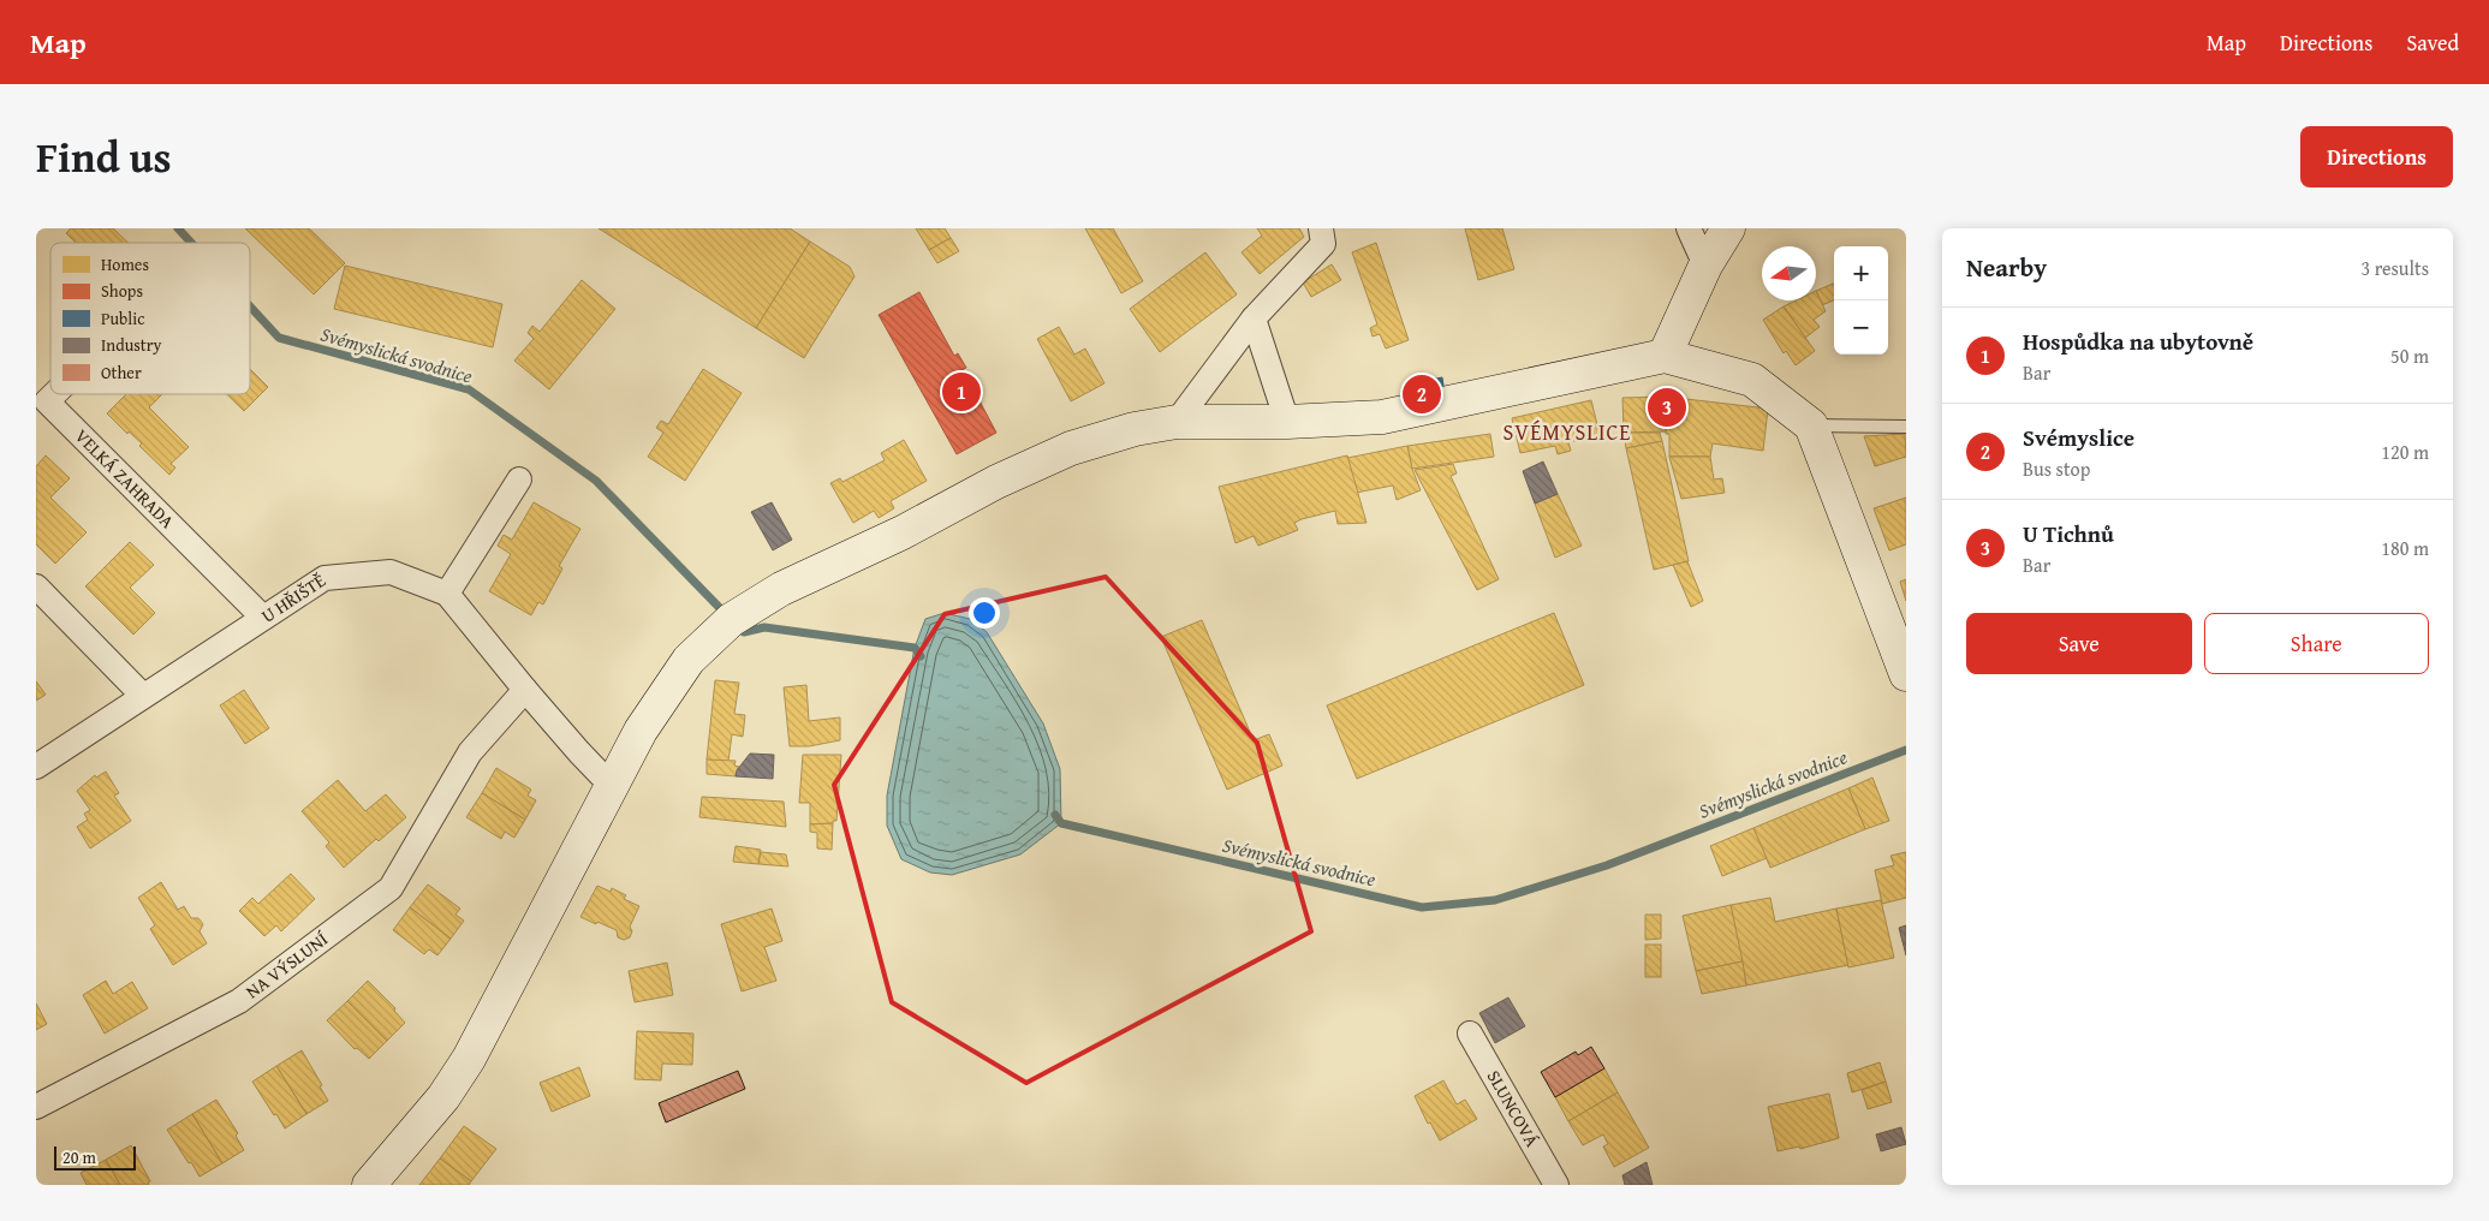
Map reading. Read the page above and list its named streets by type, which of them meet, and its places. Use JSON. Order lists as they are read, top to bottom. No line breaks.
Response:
{"streets":{"street":["VELKÁ ZAHRADA","U HŘIŠTĚ","NA VÝSLUNÍ","SLUNCOVÁ"]},"crossings":[["VELKÁ ZAHRADA","U HŘIŠTĚ"],["U HŘIŠTĚ","NA VÝSLUNÍ"]],"districts":["SVÉMYSLICE"],"water":["Svémyslická svodnice"],"legend":["Homes","Shops","Public","Industry","Other"],"scale_bar":"20 m","north":"left","page":{"header":"Map","nav":["Map","Directions","Saved"],"title":"Find us","buttons":["Directions",["Save","Share"]],"heading":["Nearby","3 results"],"map_buttons":["+","−"],"list":[{"mark":"1","name":"Hospůdka na ubytovně","note":"Bar","value":"50 m"},{"mark":"2","name":"Svémyslice","note":"Bus stop","value":"120 m"},{"mark":"3","name":"U Tichnů","note":"Bar","value":"180 m"}],"pins":["1","2","3"],"scale":"20 m"}}
